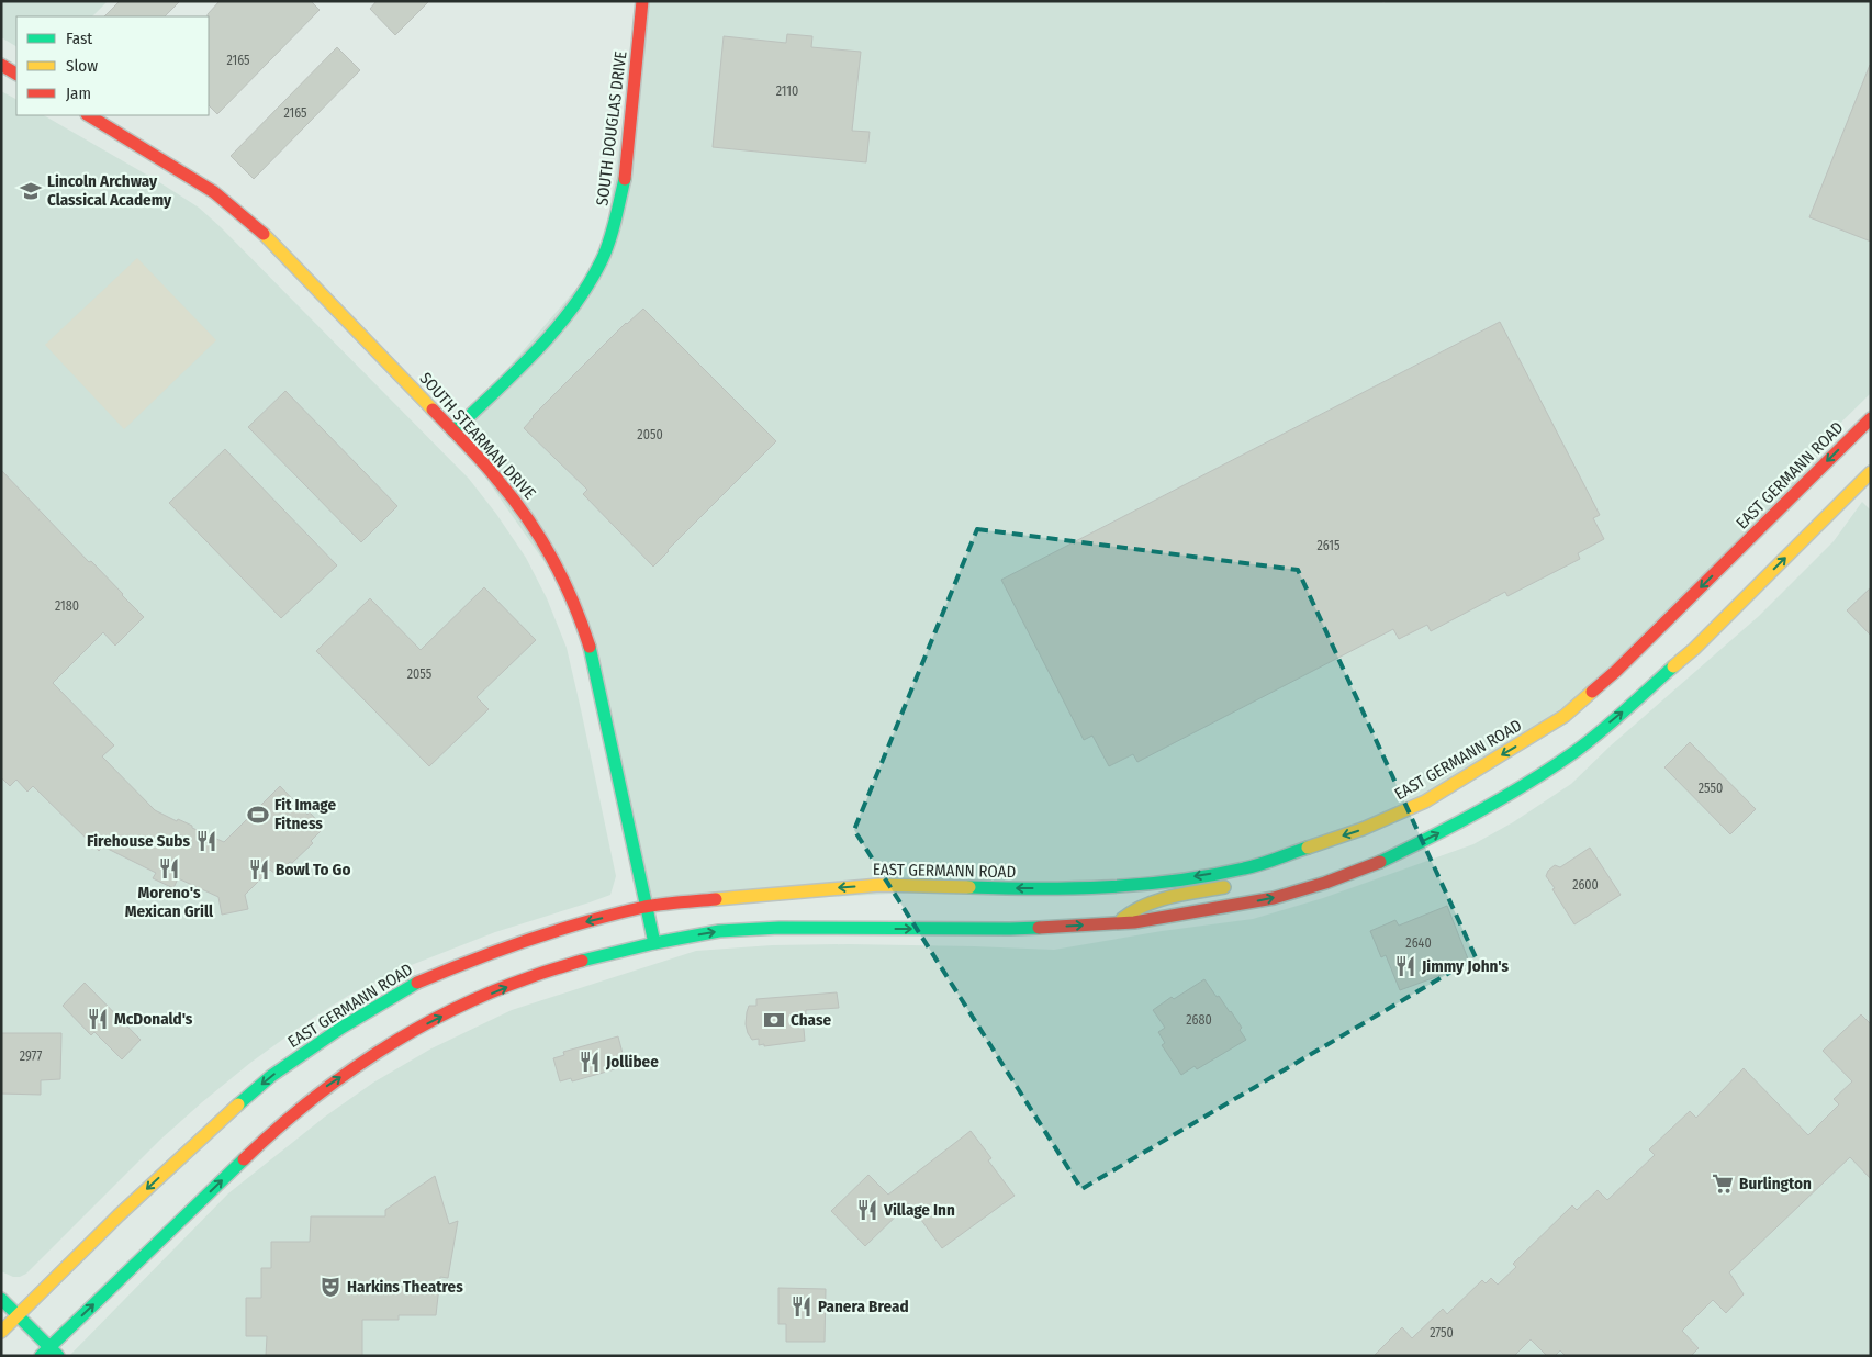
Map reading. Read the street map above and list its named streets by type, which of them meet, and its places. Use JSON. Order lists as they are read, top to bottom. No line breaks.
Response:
{"streets":{"main road":["SOUTH DOUGLAS DRIVE","SOUTH STEARMAN DRIVE","EAST GERMANN ROAD"]},"crossings":[["SOUTH DOUGLAS DRIVE","SOUTH STEARMAN DRIVE"],["SOUTH STEARMAN DRIVE","EAST GERMANN ROAD"]],"places":{"school or university":["Lincoln Archway Classical Academy"],"sports":["Fit Image Fitness"],"restaurant":["Firehouse Subs","Moreno's Mexican Grill","Bowl To Go","Jimmy John's","McDonald's","Jollibee","Village Inn","Panera Bread"],"bank":["Chase"],"supermarket":["Burlington"],"theatre":["Harkins Theatres"]},"house_numbers":["2165","2110","2165","2050","2615","2180","2055","2550","2600","2640","2680","2977","2750"],"legend":["Fast","Slow","Jam"]}
